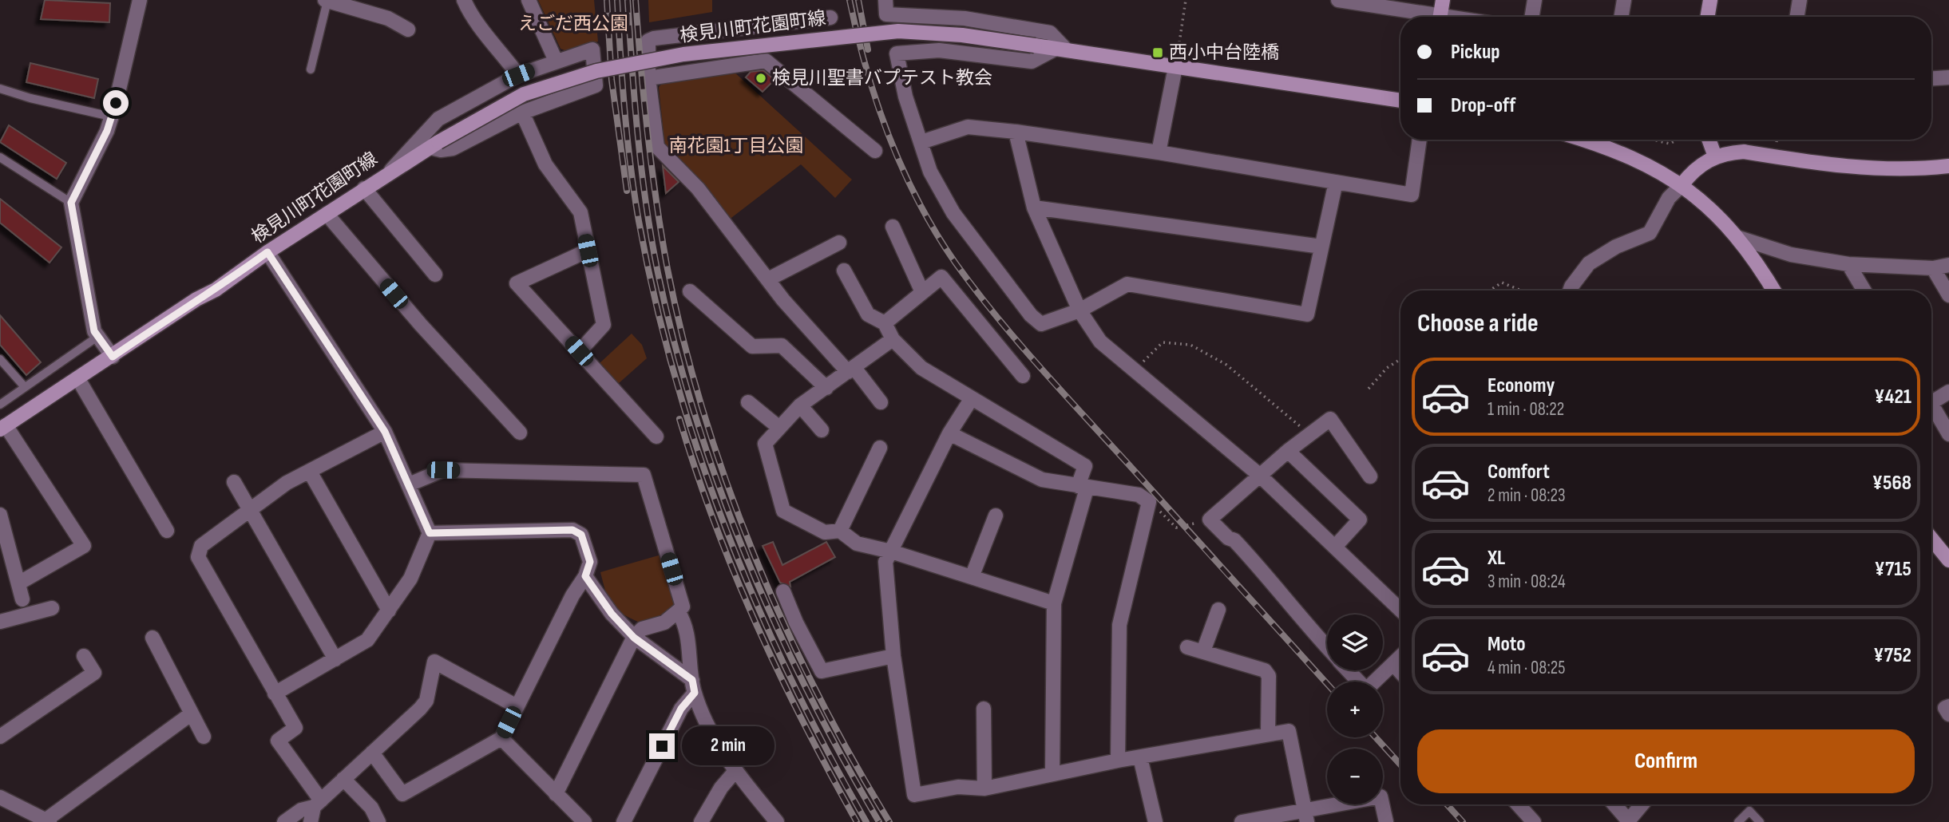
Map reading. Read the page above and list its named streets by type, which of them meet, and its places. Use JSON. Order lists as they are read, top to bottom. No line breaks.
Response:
{"streets":{"street":["検見川町花園町線"]},"parks":["えごだ西公園","南花園1丁目公園"],"places":{"transit":["西小中台陸橋"],"other":["検見川聖書バプテスト教会"]},"page":{"banner":["Pickup","Drop-off"],"heading":"Choose a ride","list":[{"name":"Economy","note":"1 min · 08:22","value":"¥421"},{"name":"Comfort","note":"2 min · 08:23","value":"¥568"},{"name":"XL","note":"3 min · 08:24","value":"¥715"},{"name":"Moto","note":"4 min · 08:25","value":"¥752"}],"map_buttons":["+","−"],"buttons":"Confirm","bubble":"2 min"}}
